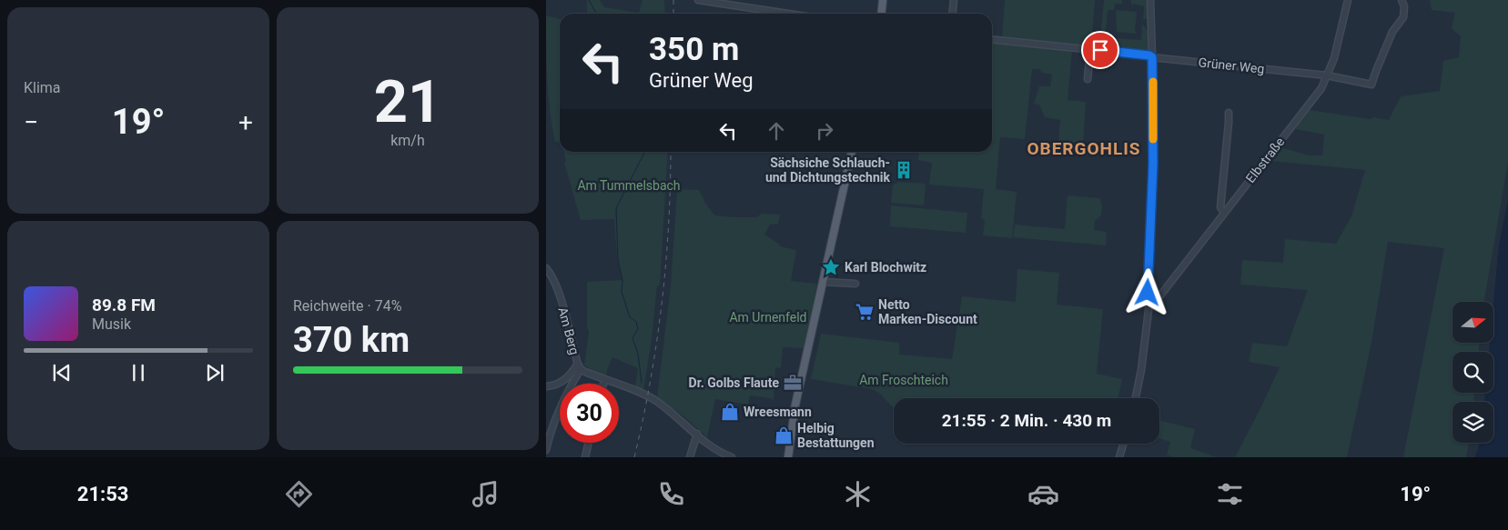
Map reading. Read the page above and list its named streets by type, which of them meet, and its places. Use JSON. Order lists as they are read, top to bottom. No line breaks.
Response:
{"streets":{"street":["Grüner Weg","Elbstraße","Am Berg"]},"crossings":[["Grüner Weg","Elbstraße"]],"districts":["OBERGOHLIS"],"parks":["Am Tummelsbach","Am Urnenfeld","Am Froschteich"],"places":{"building":["Sächsiche Schlauch- und Dichtungstechnik"],"place":["Karl Blochwitz"],"supermarket":["Netto Marken-Discount"],"office":["Dr. Golbs Flaute"],"shop":["Wreesmann","Helbig Bestattungen"]},"north":"right","page":{"tile":["Klima",["21","km/h"],["Reichweite · 74%","370 km"]],"turn":["350 m","Grüner Weg"],"heat":["−","19°","+"],"song":["89.8 FM","Musik"],"limit":"30","trip":"21:55 · 2 Min. · 430 m","tabs":["21:53","19°"]}}
